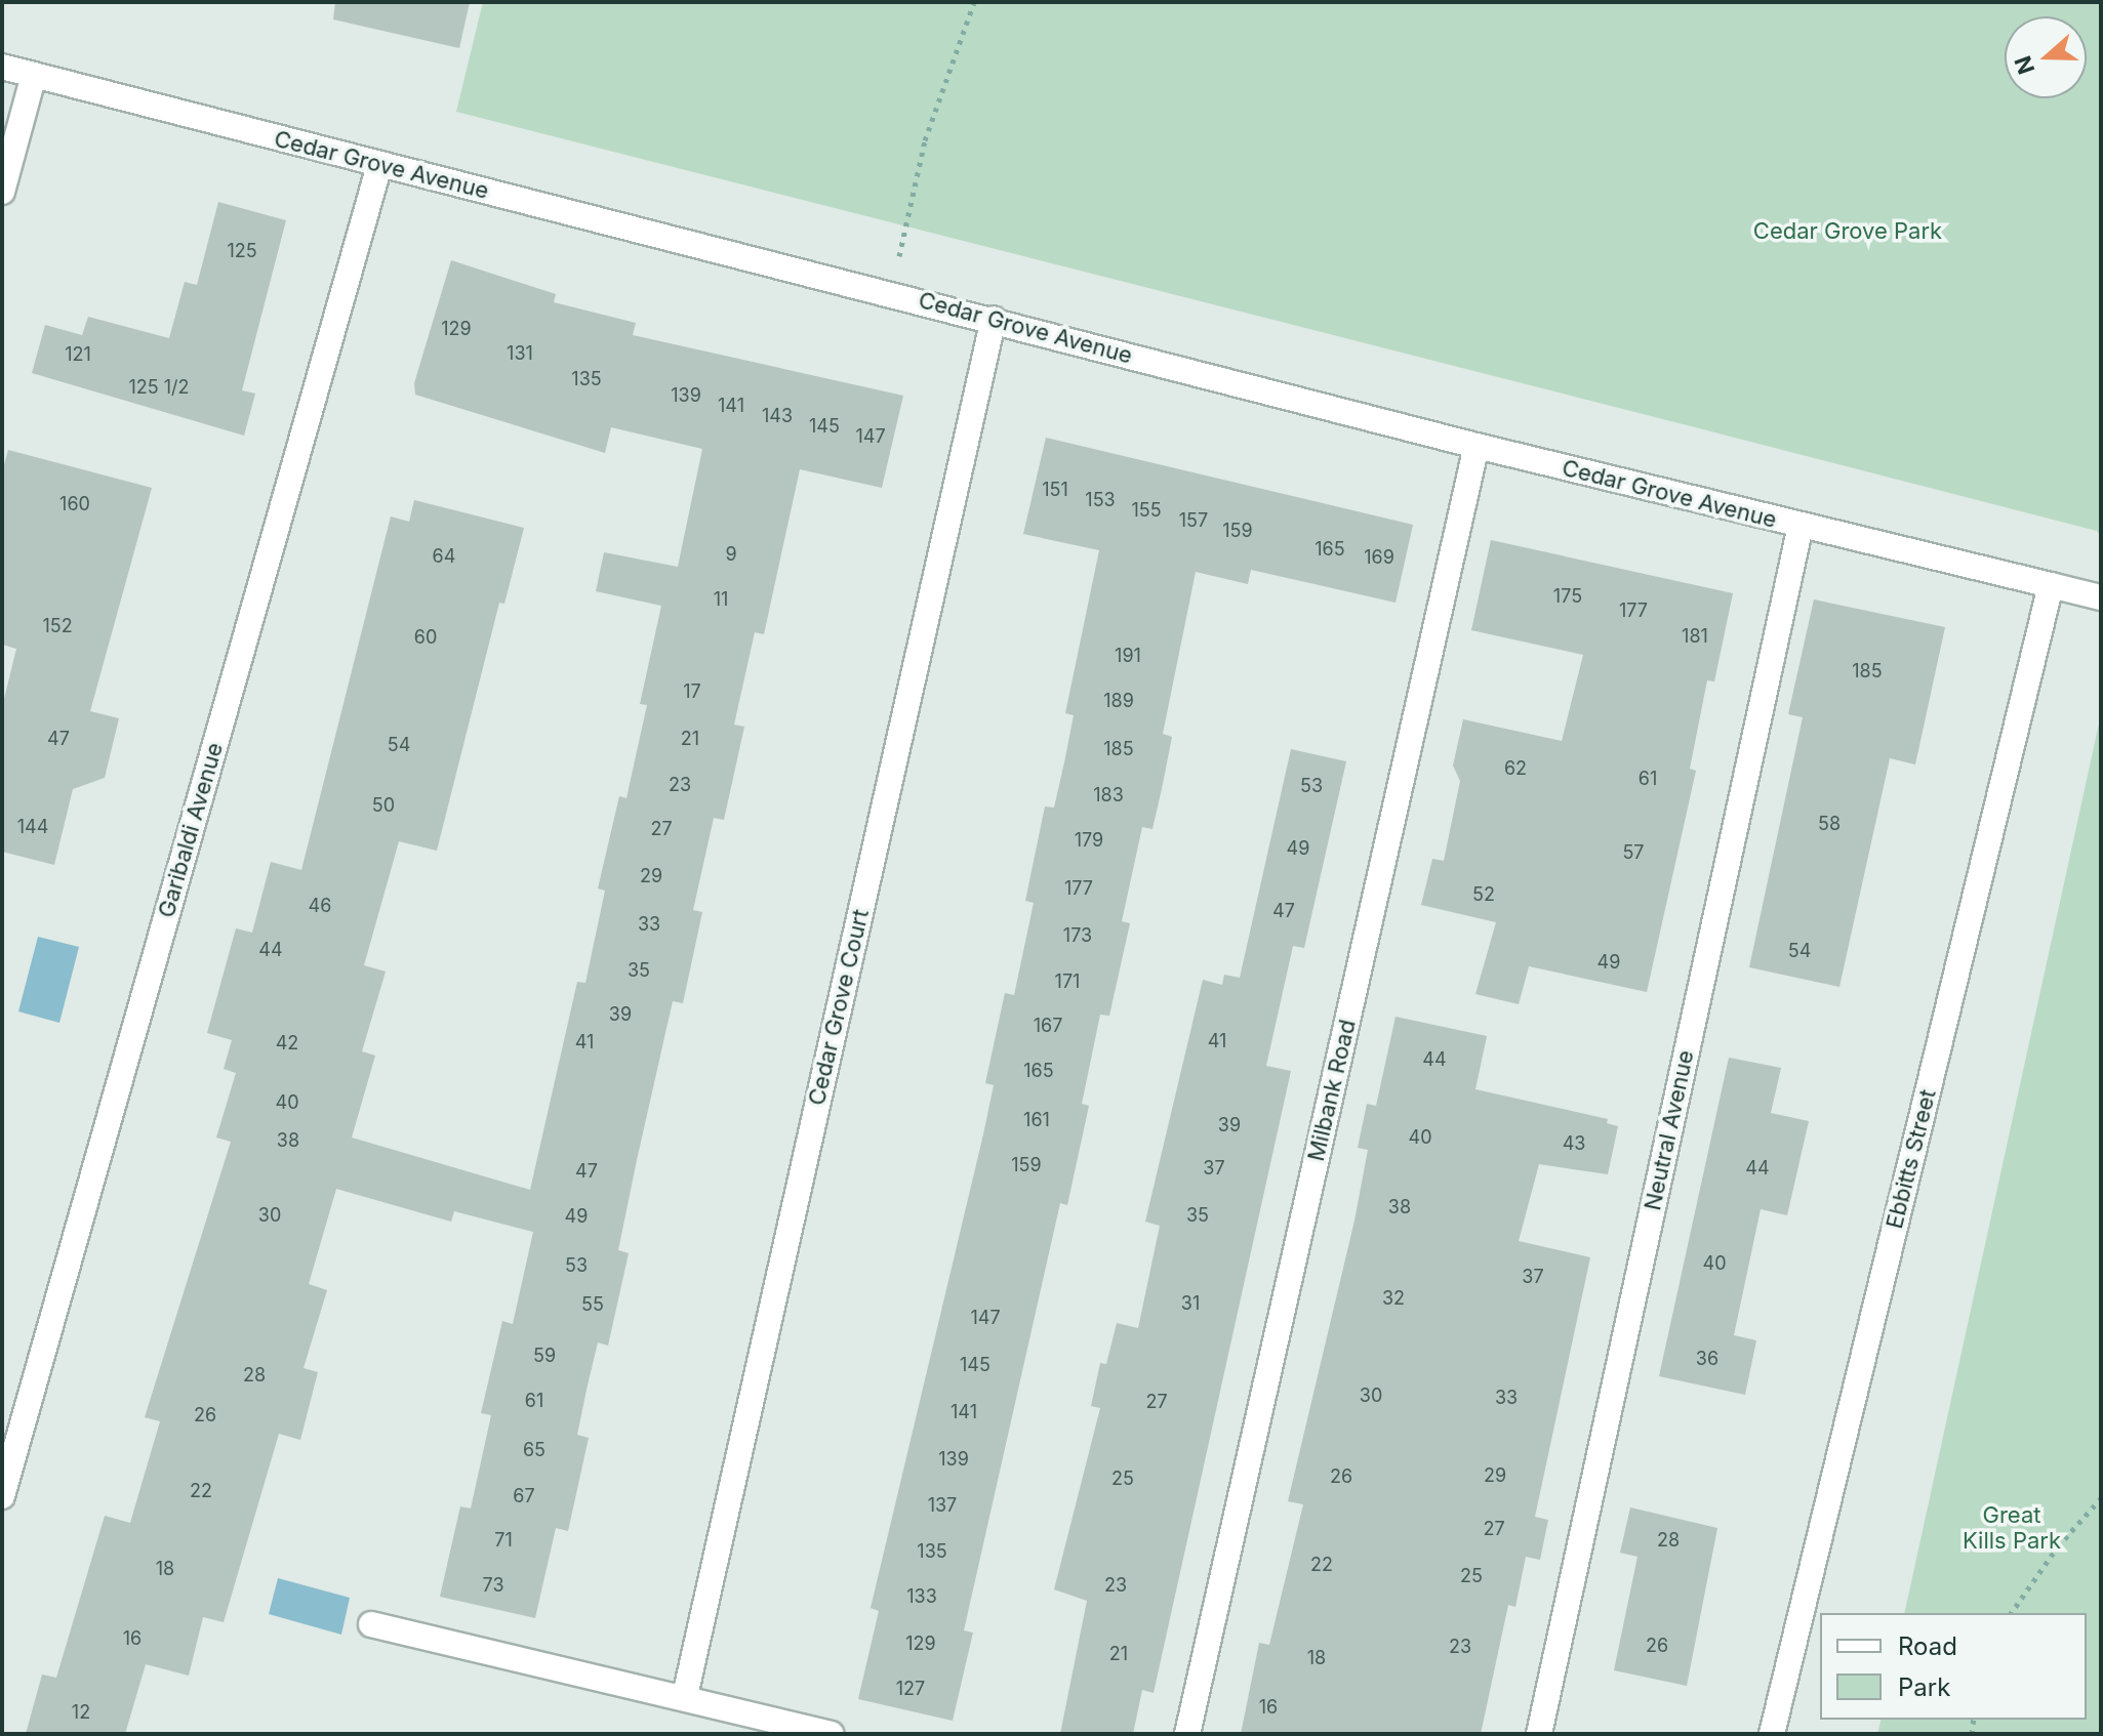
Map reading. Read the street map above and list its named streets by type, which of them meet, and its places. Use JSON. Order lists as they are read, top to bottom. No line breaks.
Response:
{"streets":{"street":["Cedar Grove Avenue","Garibaldi Avenue","Cedar Grove Court","Milbank Road","Neutral Avenue","Ebbitts Street"]},"crossings":[["Cedar Grove Avenue","Garibaldi Avenue"],["Cedar Grove Avenue","Cedar Grove Court"],["Cedar Grove Avenue","Milbank Road"],["Cedar Grove Avenue","Neutral Avenue"],["Cedar Grove Avenue","Ebbitts Street"]],"parks":["Cedar Grove Park","Great Kills Park"],"house_numbers":["125","129","131","121","135","125 1/2","139","141","143","145","147","151","153","160","155","157","159","165","9","64","169","175","11","177","152","181","60","191","185","17","189","47","21","54","185","62","61","23","53","183","50","58","144","27","179","49","57","29","177","52","46","47","33","173","44","54","49","35","171","39","167","41","41","42","44","165","40","161","39","40","38","43","159","37","44","47","38","30","35","49","40","53","37","32","31","55","147","59","36","145","28","30","33","61","27","141","26","65","139","29","26","25","22","67","137","27","71","28","135","22","18","25","73","23","133","16","129","26","23","21","18","127","16","12"],"legend":["Road","Park"],"north":"left"}
